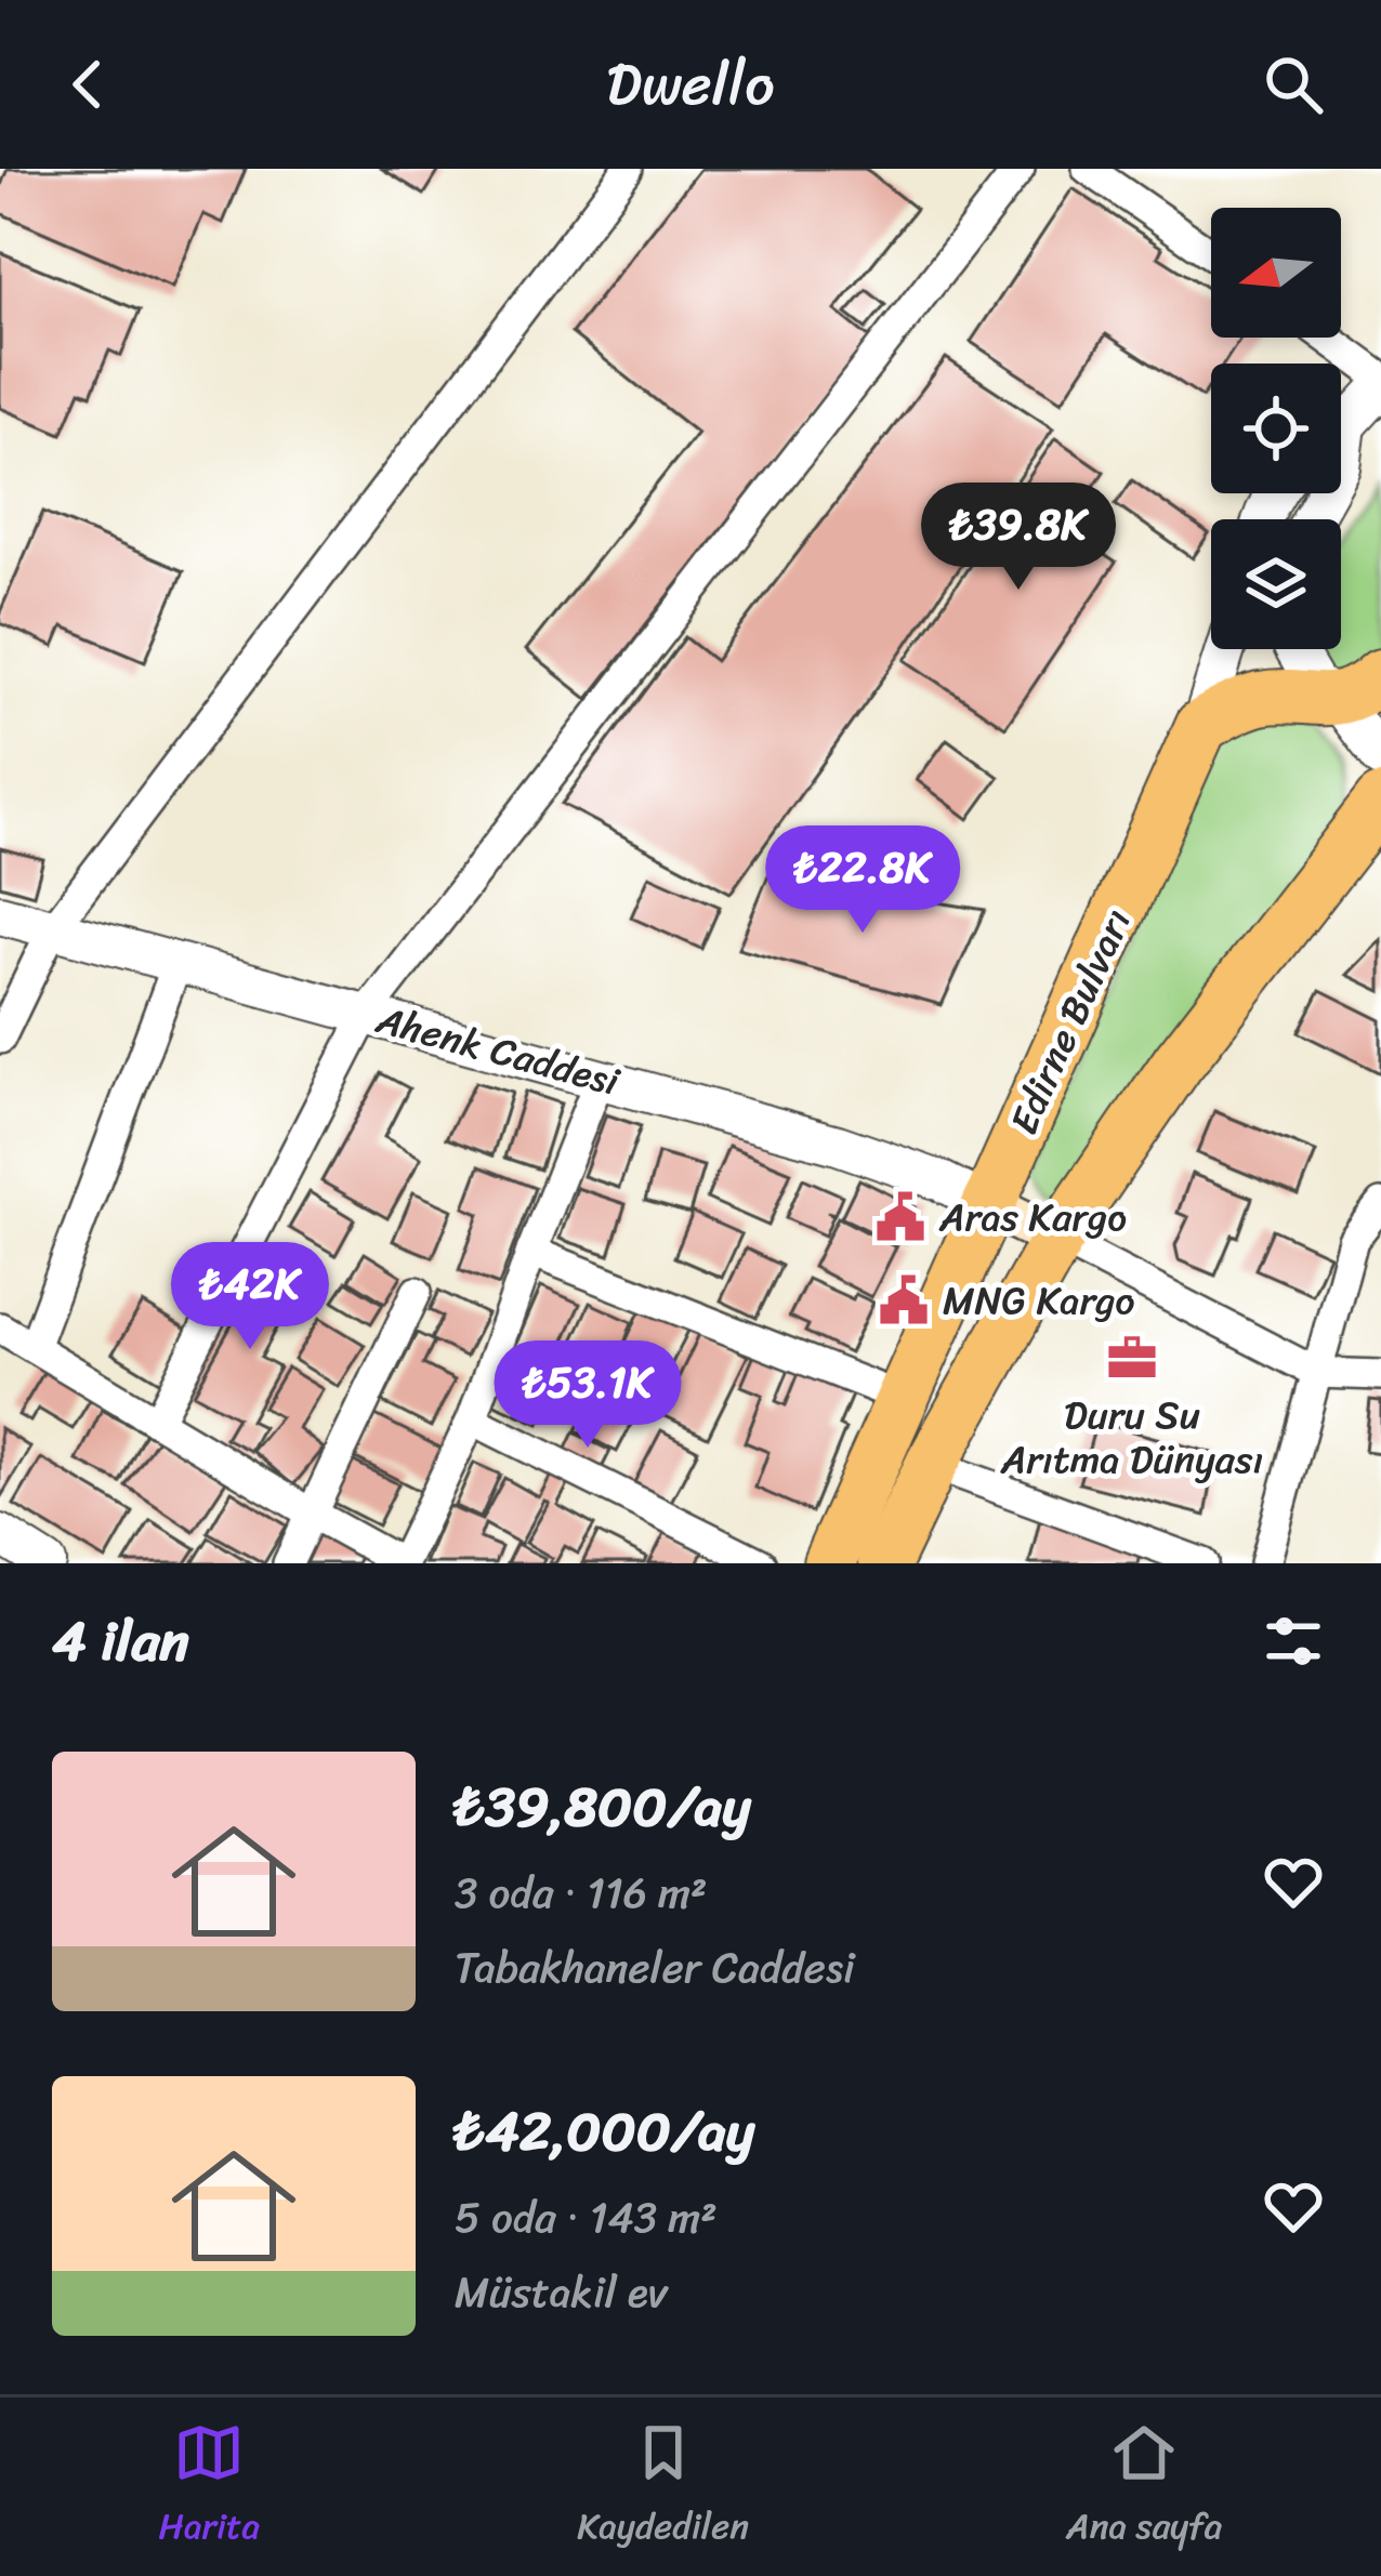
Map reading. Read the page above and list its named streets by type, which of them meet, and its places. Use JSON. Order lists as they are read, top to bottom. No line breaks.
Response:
{"streets":{"highway":["Edirne Bulvarı"],"street":["Ahenk Caddesi"]},"crossings":[["Edirne Bulvarı","Ahenk Caddesi"]],"places":{"public building":["Aras Kargo","MNG Kargo"],"office":["Duru Su Arıtma Dünyası"]},"north":"left","page":{"header":"Dwello","price":["₺39.8K","₺22.8K","₺42K","₺53.1K"],"heading":"4 ilan","list":[{"name":"₺39,800/ay","note":"3 oda · 116 m² · Tabakhaneler Caddesi"},{"name":"₺42,000/ay","note":"5 oda · 143 m² · Müstakil ev"}],"tabs":["Harita","Kaydedilen","Ana sayfa"]}}
